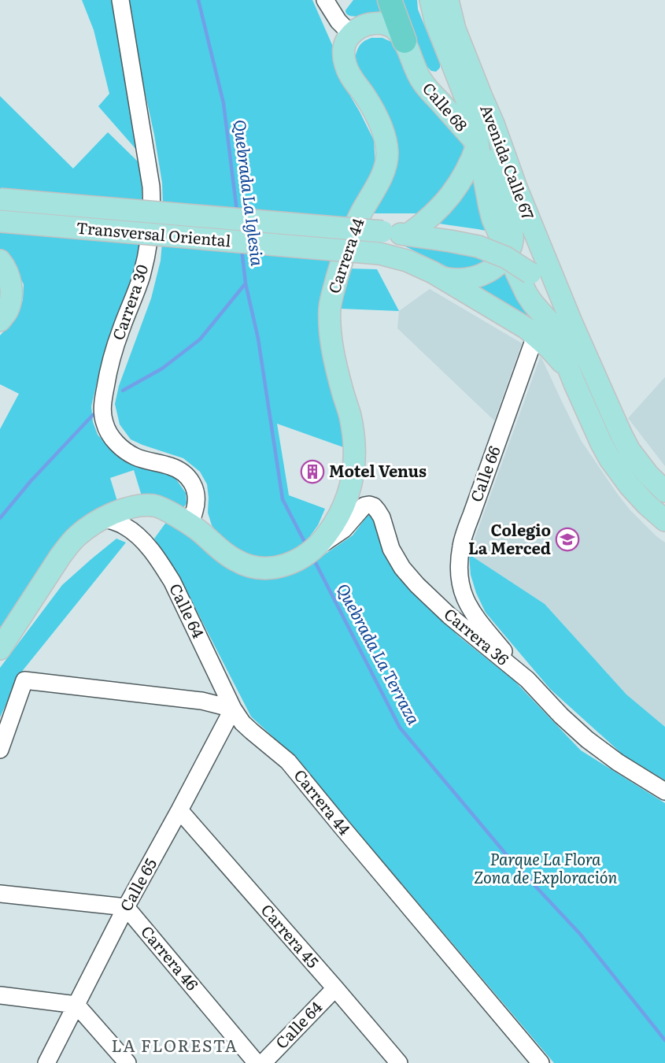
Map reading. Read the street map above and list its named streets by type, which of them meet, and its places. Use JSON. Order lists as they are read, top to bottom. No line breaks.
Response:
{"streets":{"main road":["Calle 68","Avenida Calle 67","Transversal Oriental","Carrera 44"],"street":["Carrera 30","Calle 66","Calle 64","Carrera 36","Calle 65","Carrera 45","Carrera 46"]},"crossings":[["Calle 68","Avenida Calle 67"],["Avenida Calle 67","Transversal Oriental"],["Transversal Oriental","Calle 66"],["Carrera 44","Carrera 30"],["Carrera 44","Calle 64"],["Carrera 44","Carrera 36"],["Carrera 44","Calle 65"],["Calle 66","Carrera 36"],["Calle 64","Calle 65"],["Calle 64","Carrera 45"],["Calle 65","Carrera 45"],["Calle 65","Carrera 46"]],"districts":["LA FLORESTA"],"water":["Quebrada La Iglesia","Quebrada La Terraza"],"parks":["Parque La Flora Zona de Exploración"],"places":{"building":["Motel Venus"],"school or university":["Colegio La Merced"]}}
